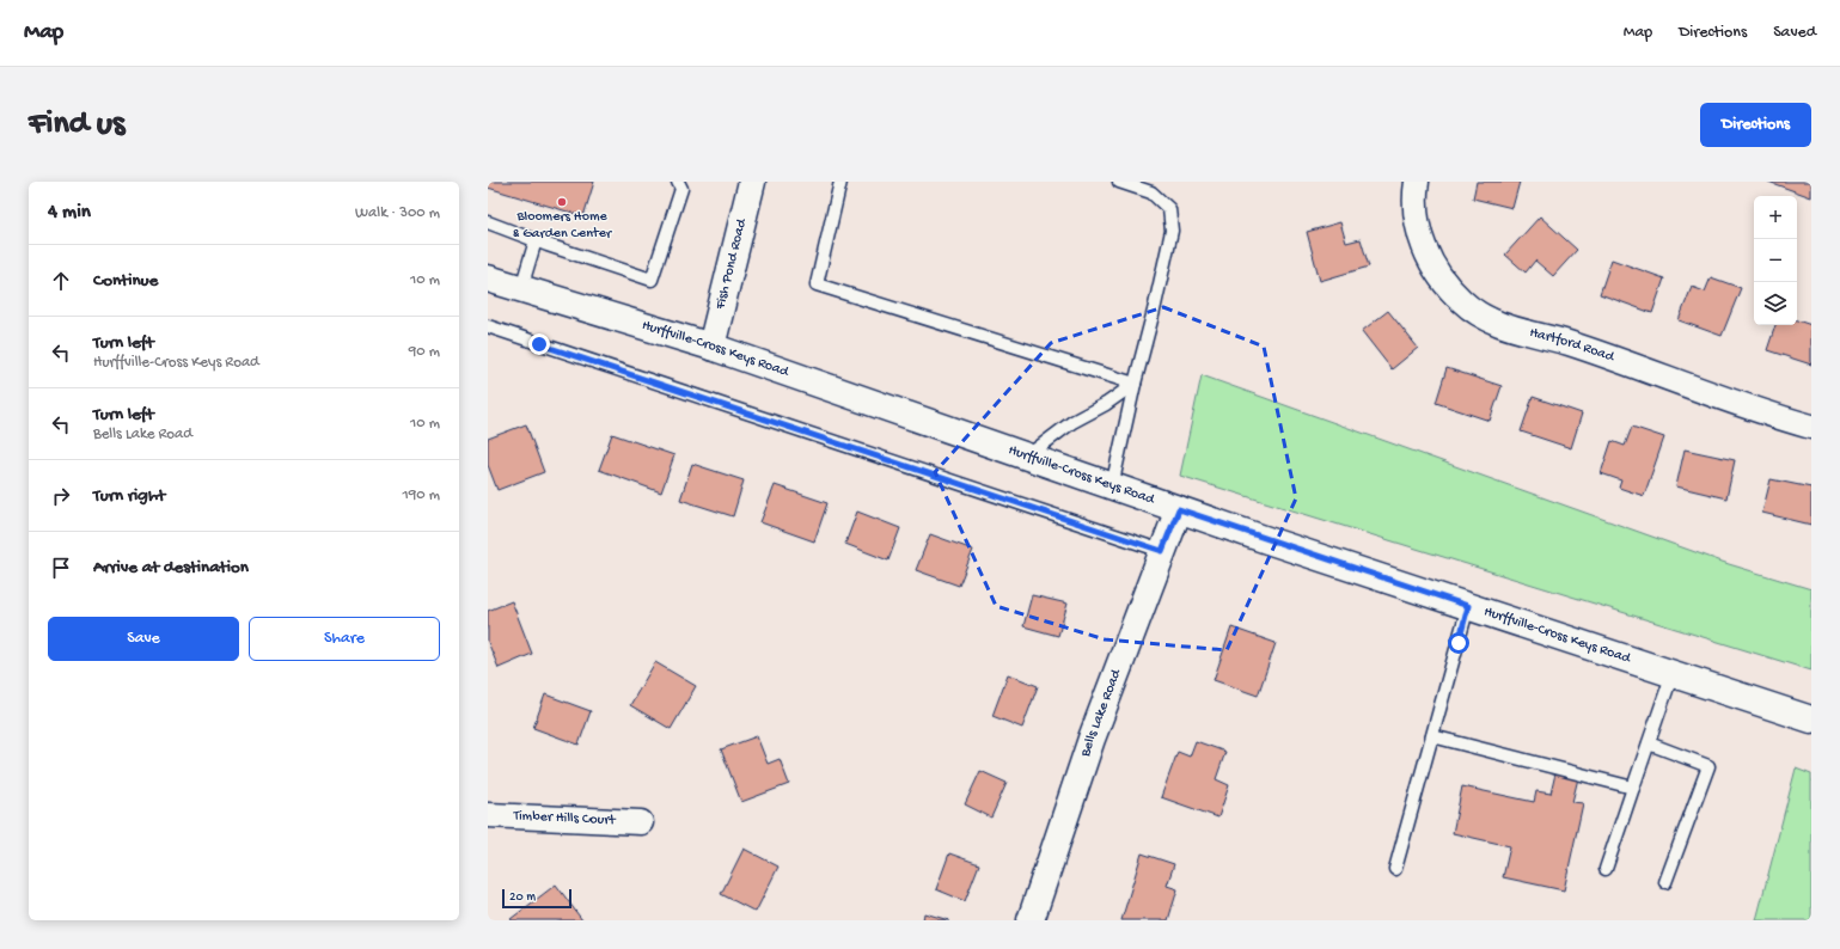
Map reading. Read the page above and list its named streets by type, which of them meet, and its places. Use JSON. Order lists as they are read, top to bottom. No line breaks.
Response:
{"streets":{"main road":["Fish Pond Road","Hurffville-Cross Keys Road","Bells Lake Road"],"street":["Hartford Road","Timber Hills Court"]},"crossings":[["Fish Pond Road","Hurffville-Cross Keys Road"],["Hurffville-Cross Keys Road","Bells Lake Road"]],"places":["Bloomers Home & Garden Center"],"scale_bar":"20 m","page":{"header":"Map","nav":["Map","Directions","Saved"],"buttons":["Directions",["Save","Share"]],"title":"Find us","heading":["4 min","Walk · 300 m"],"map_buttons":["+","−"],"list":[["Continue","10 m"],["Turn left","Hurffville-Cross Keys Road","90 m"],["Turn left","Bells Lake Road","10 m"],["Turn right","190 m"],"Arrive at destination"],"scale":"20 m"}}
